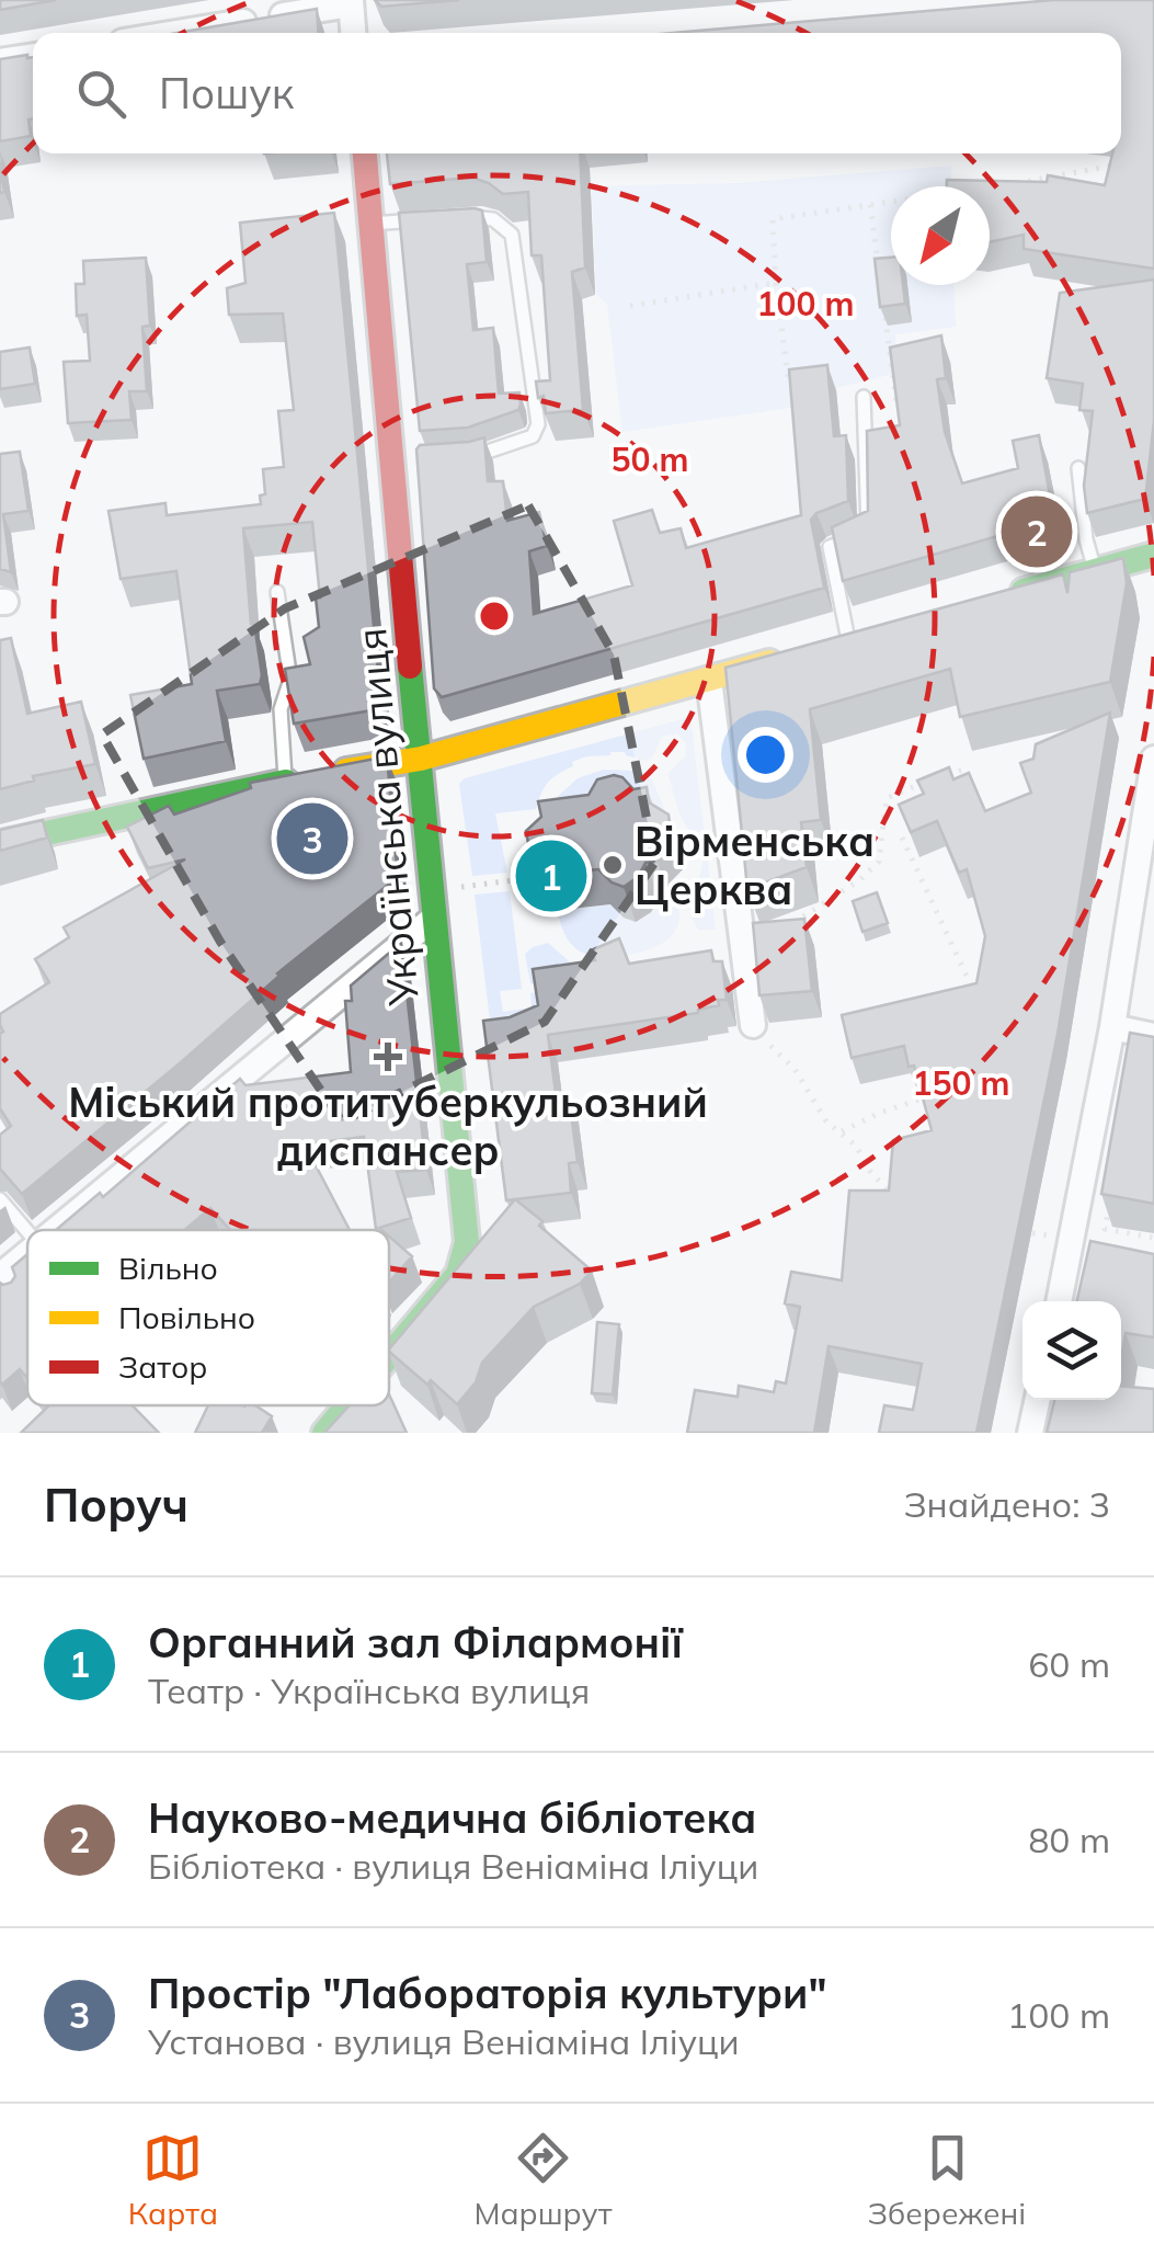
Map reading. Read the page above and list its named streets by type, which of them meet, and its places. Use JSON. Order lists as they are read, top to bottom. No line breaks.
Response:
{"streets":{"street":["Українська вулиця"]},"places":{"other":["Вірменська Церква"],"health":["Міський протитуберкульозний диспансер"]},"legend":["Вільно","Повільно","Затор"],"north":"bottom left","page":{"search":"Пошук","pins":["2","3","1"],"heading":["Поруч","Знайдено: 3"],"list":[{"mark":"1","name":"Органний зал Філармонії","note":"Театр · Українська вулиця","value":"60 m"},{"mark":"2","name":"Науково-медична бібліотека","note":"Бібліотека · вулиця Веніаміна Іліуци","value":"80 m"},{"mark":"3","name":"Простір \"Лабораторія культури\"","note":"Установа · вулиця Веніаміна Іліуци","value":"100 m"}],"nav":["Карта","Маршрут","Збережені"]},"rings":["100 m","50 m","150 m"]}
